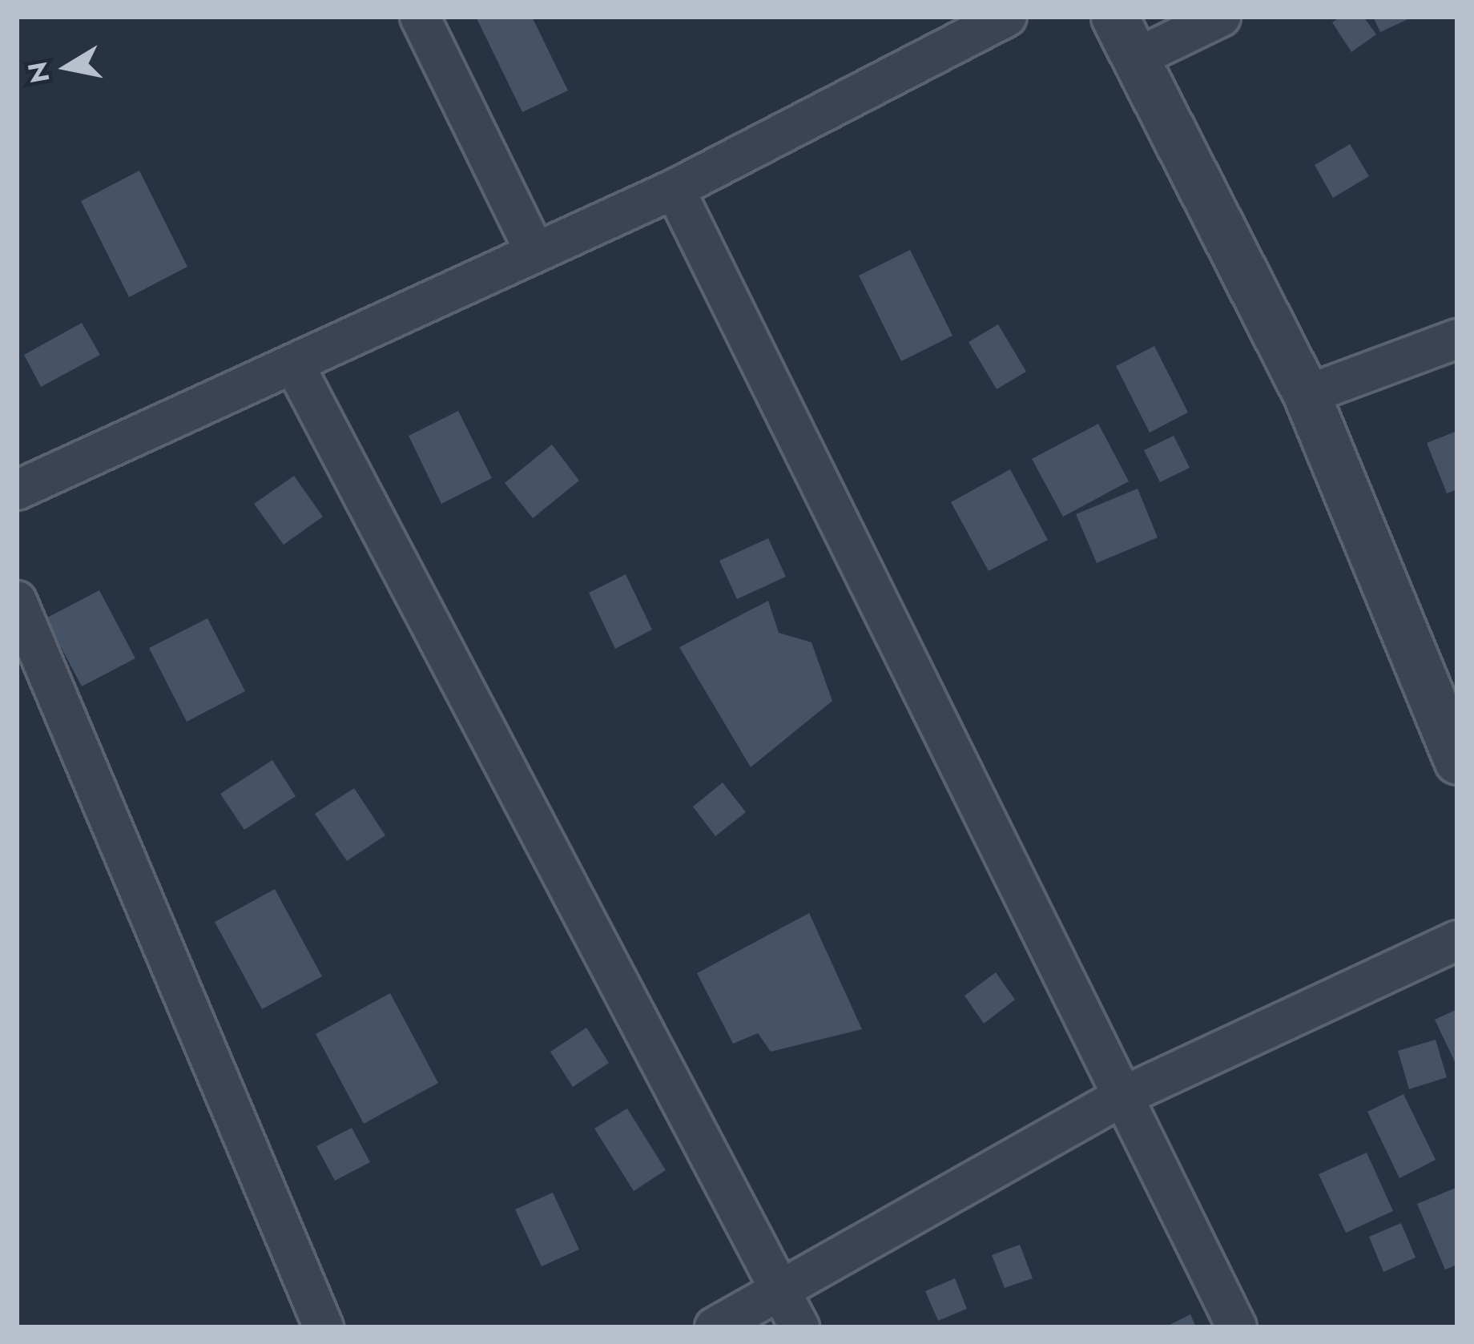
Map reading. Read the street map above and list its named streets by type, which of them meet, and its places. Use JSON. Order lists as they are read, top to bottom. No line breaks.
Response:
{"north":"left"}
